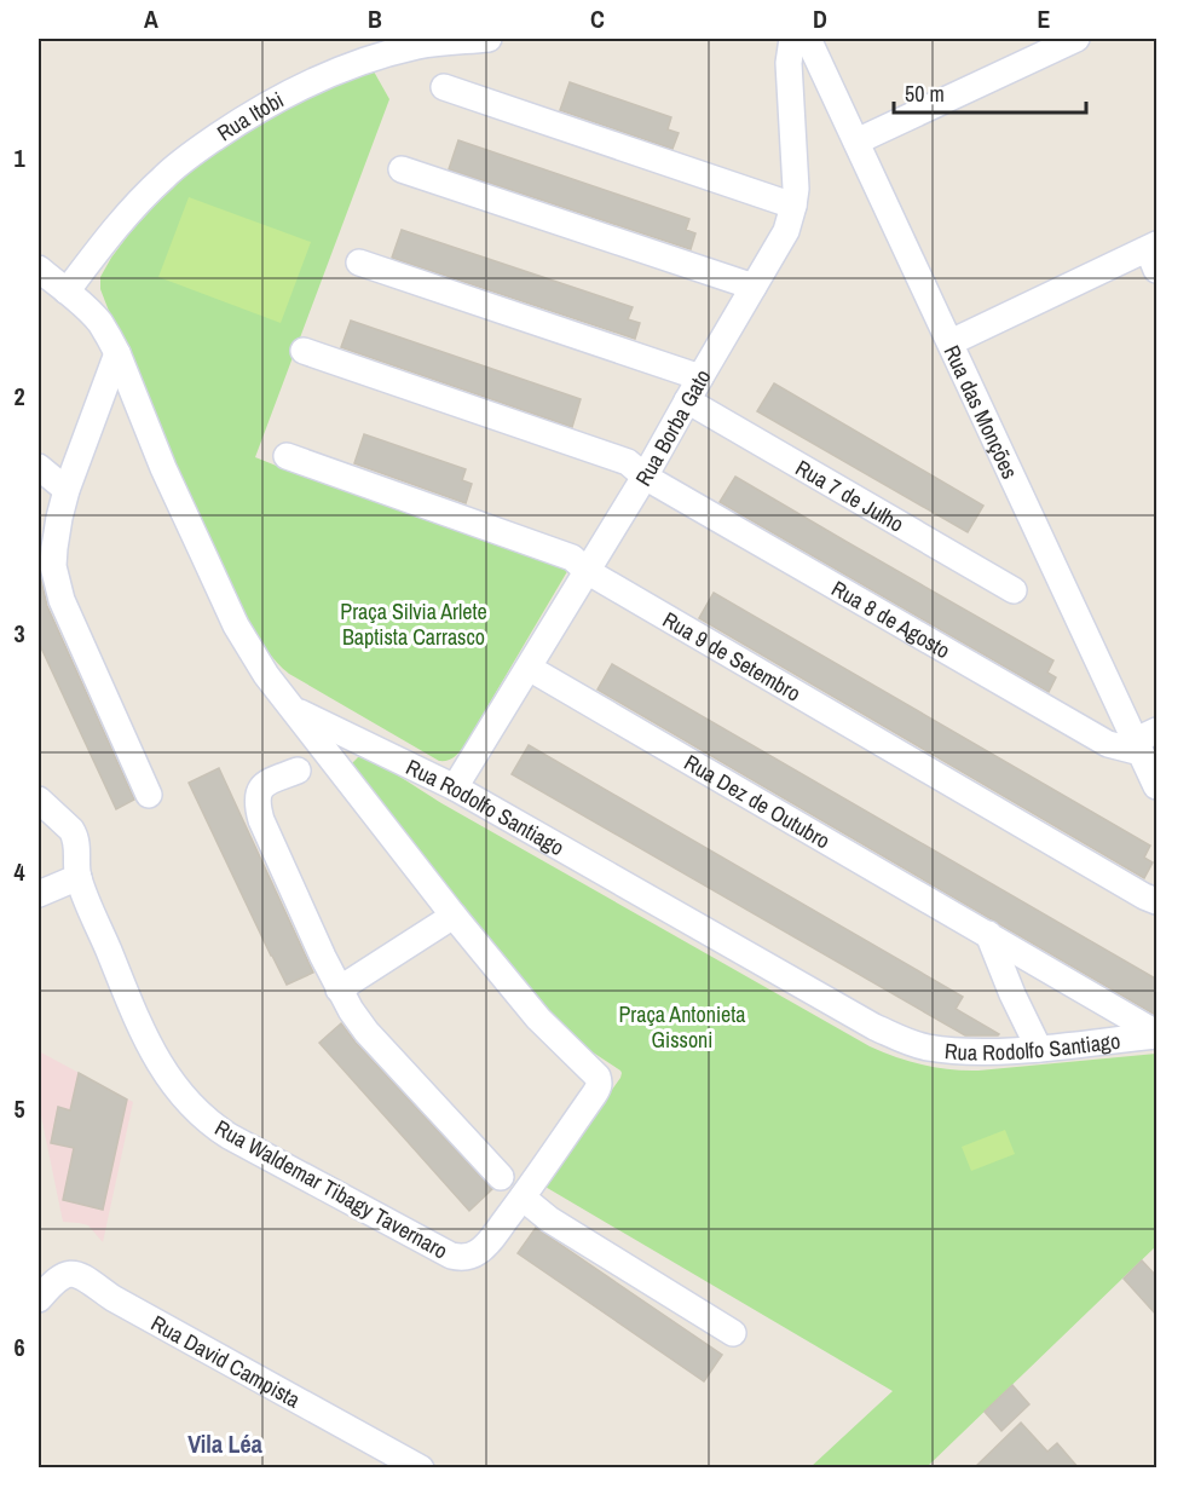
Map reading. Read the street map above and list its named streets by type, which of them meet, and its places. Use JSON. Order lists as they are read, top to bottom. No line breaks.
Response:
{"streets":{"street":["Rua Itobi","Rua das Monções","Rua Borba Gato","Rua 7 de Julho","Rua 8 de Agosto","Rua 9 de Setembro","Rua Dez de Outubro","Rua Rodolfo Santiago","Rua Waldemar Tibagy Tavernaro","Rua David Campista"]},"crossings":[["Rua Itobi","Rua Rodolfo Santiago"],["Rua das Monções","Rua 8 de Agosto"],["Rua Borba Gato","Rua 7 de Julho"],["Rua Borba Gato","Rua 8 de Agosto"],["Rua Borba Gato","Rua 9 de Setembro"],["Rua Borba Gato","Rua Dez de Outubro"],["Rua Borba Gato","Rua Rodolfo Santiago"],["Rua Dez de Outubro","Rua Rodolfo Santiago"],["Rua Rodolfo Santiago","Rua Waldemar Tibagy Tavernaro"]],"districts":["Vila Léa"],"parks":["Praça Silvia Arlete Baptista Carrasco","Praça Antonieta Gissoni"],"scale_bar":"50 m","grid":{"columns":["A","B","C","D","E"],"rows":["1","2","3","4","5","6"]}}
